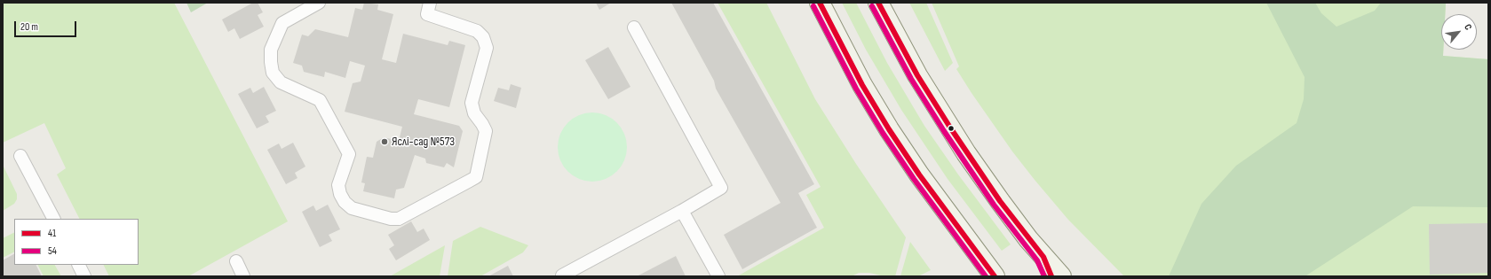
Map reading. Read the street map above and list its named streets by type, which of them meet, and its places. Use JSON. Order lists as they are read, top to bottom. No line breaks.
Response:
{"places":["Яслі-сад №573"],"lines":["transit line 41","transit line 54"],"legend":["41","54"],"scale_bar":"20 m","north":"top right"}
